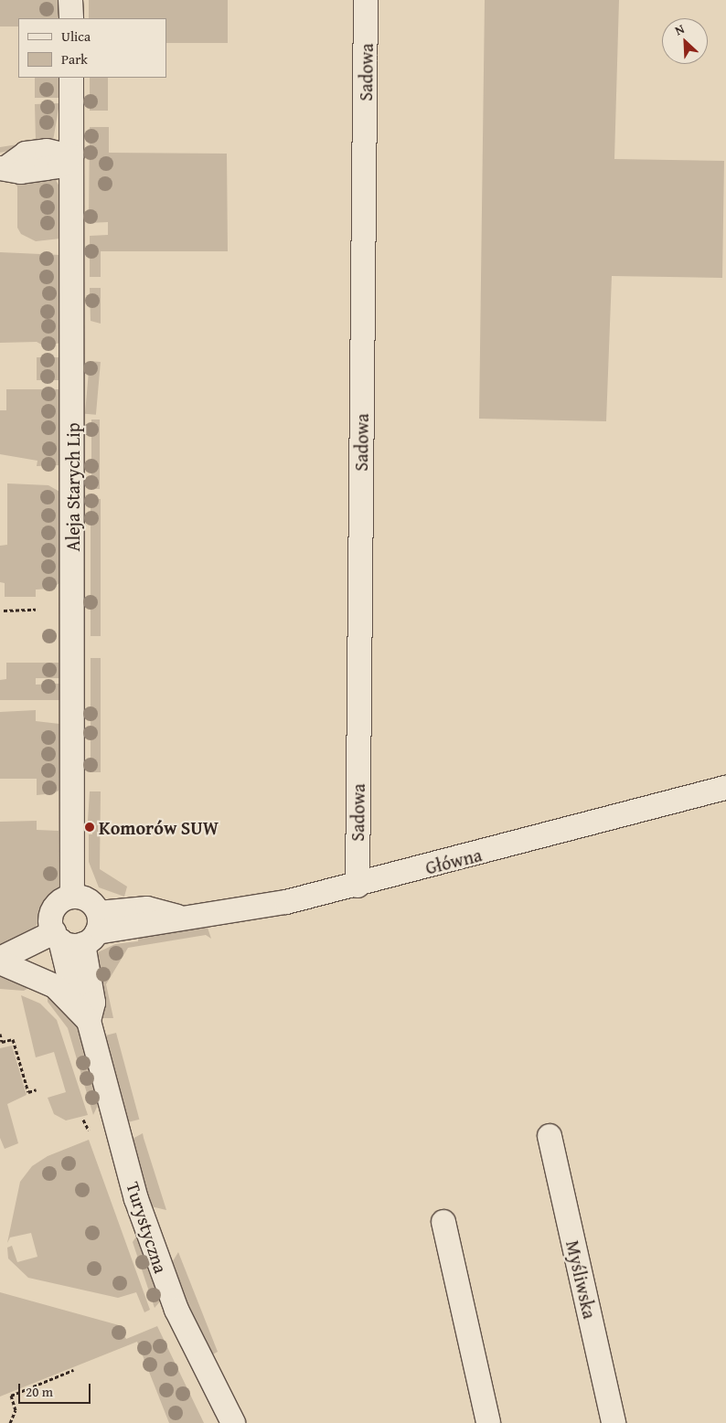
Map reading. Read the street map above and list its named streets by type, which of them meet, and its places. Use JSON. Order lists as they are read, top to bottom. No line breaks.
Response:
{"streets":{"street":["Sadowa","Aleja Starych Lip","Główna","Turystyczna","Myśliwska"]},"crossings":[["Sadowa","Główna"],["Aleja Starych Lip","Turystyczna"],["Główna","Turystyczna"]],"places":["Komorów SUW"],"legend":["Ulica","Park"],"scale_bar":"20 m","north":"top left"}
